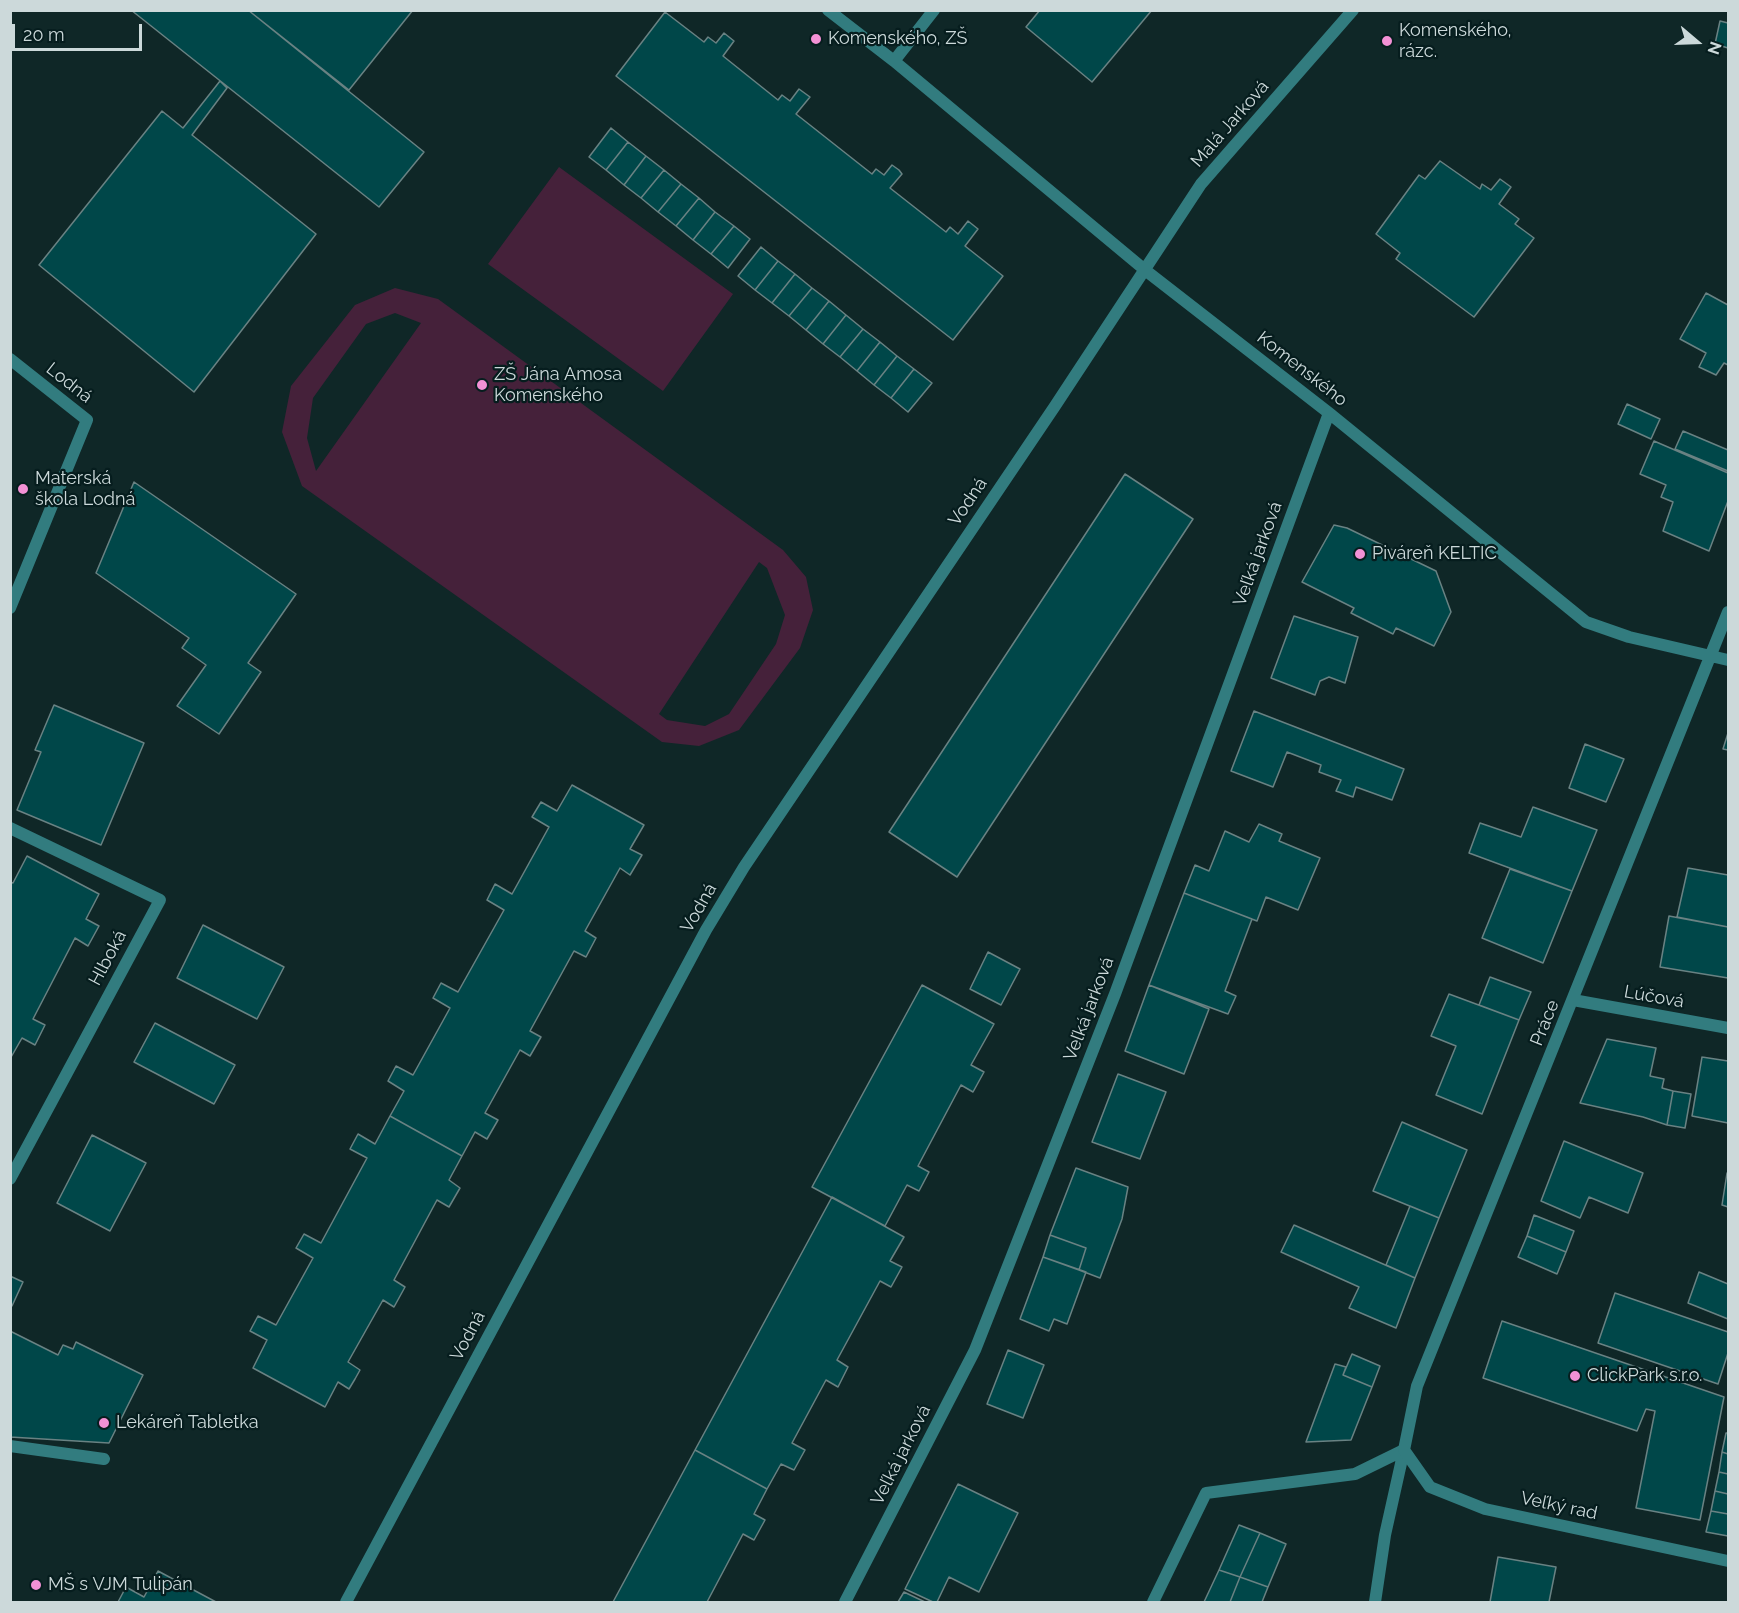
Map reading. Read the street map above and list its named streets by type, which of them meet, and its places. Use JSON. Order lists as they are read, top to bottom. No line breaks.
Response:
{"streets":{"street":["Malá Jarková","Komenského","Lodná","Vodná","Veľká jarková","Hlboká","Lúčová","Práce","Veľký rad"]},"crossings":[["Malá Jarková","Komenského"],["Malá Jarková","Vodná"],["Komenského","Vodná"],["Komenského","Veľká jarková"],["Komenského","Práce"],["Lúčová","Práce"],["Práce","Veľký rad"]],"places":["Komenského, ZŠ","Komenského, rázc.","ZŠ Jána Amosa Komenského","Materská škola Lodná","Piváreň KELTIC","ClickPark s.r.o.","Lekáreň Tabletka","MŠ s VJM Tulipán"],"scale_bar":"20 m","north":"right"}
